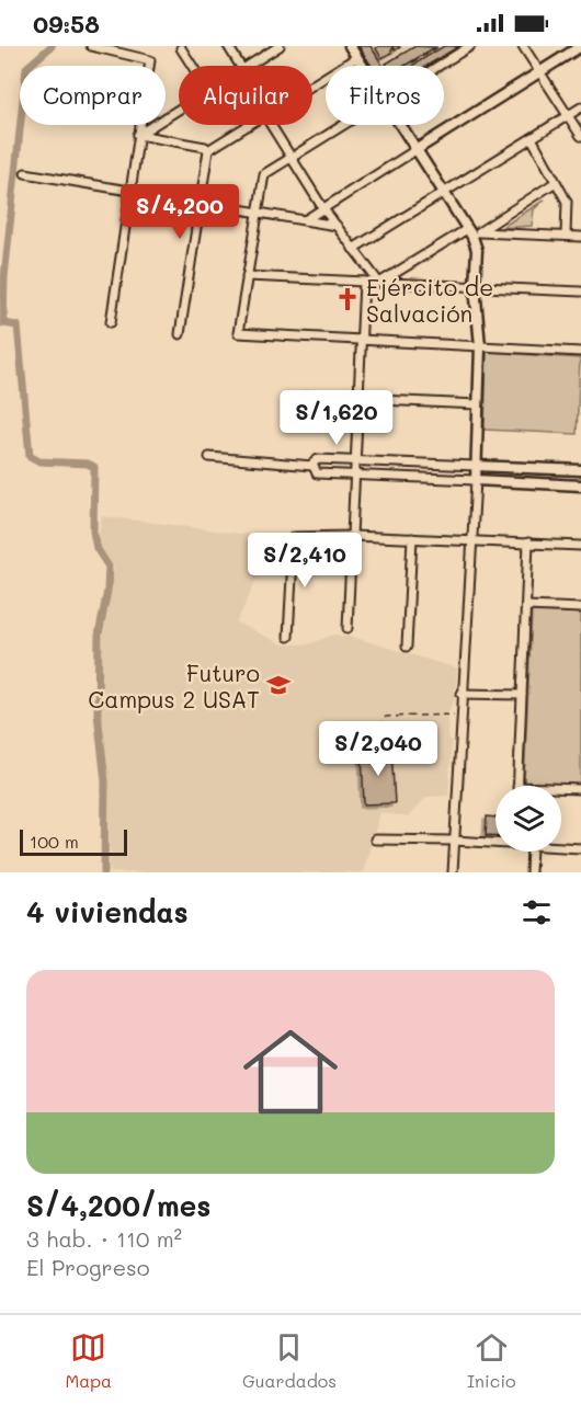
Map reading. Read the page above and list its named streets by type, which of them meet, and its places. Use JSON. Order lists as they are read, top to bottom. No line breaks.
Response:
{"places":{"church":["Ejército de Salvación"],"school or university":["Futuro Campus 2 USAT"]},"scale_bar":"100 m","page":{"status":"09:58","chip":["Comprar","Alquilar","Filtros"],"price":["S/4,200","S/1,620","S/2,410","S/2,040"],"scale":"100 m","heading":"4 viviendas","list":[{"name":"S/4,200/mes","note":"3 hab. · 110 m² · El Progreso"}],"tabs":["Mapa","Guardados","Inicio"]}}
